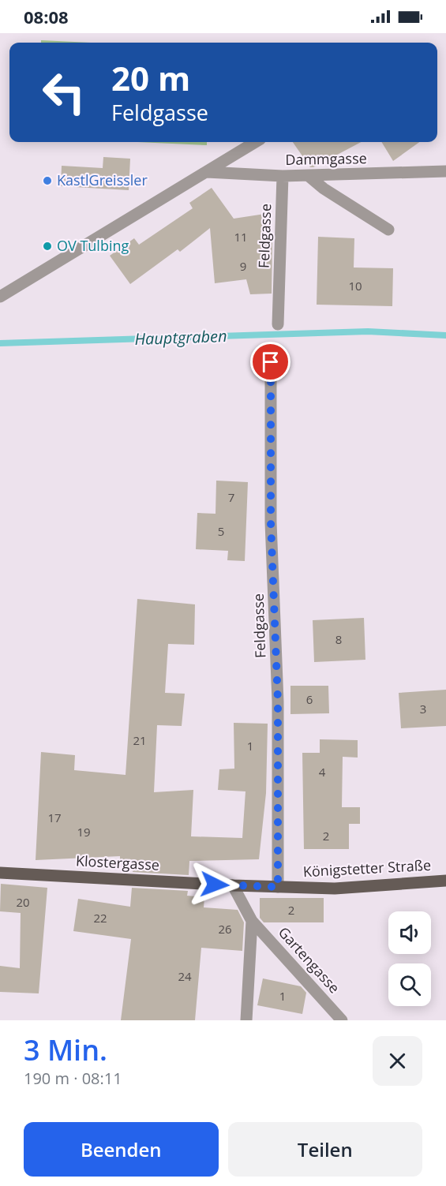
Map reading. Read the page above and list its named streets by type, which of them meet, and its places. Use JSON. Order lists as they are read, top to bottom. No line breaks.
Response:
{"streets":{"main road":["Klostergasse","Königstetter Straße"],"street":["Dammgasse","Feldgasse","Gartengasse"]},"crossings":[["Dammgasse","Feldgasse"],["Feldgasse","Königstetter Straße"],["Klostergasse","Königstetter Straße"],["Klostergasse","Gartengasse"],["Königstetter Straße","Gartengasse"]],"water":["Hauptgraben"],"places":["KastlGreissler","OV Tulbing"],"house_numbers":["11","9","10","7","5","8","6","3","21","1","4","17","19","2","20","2","22","26","24","1"],"page":{"status":"08:08","turn":["20 m","Feldgasse"],"heading":["3 Min.","190 m · 08:11"],"buttons":["Beenden","Teilen"]}}
